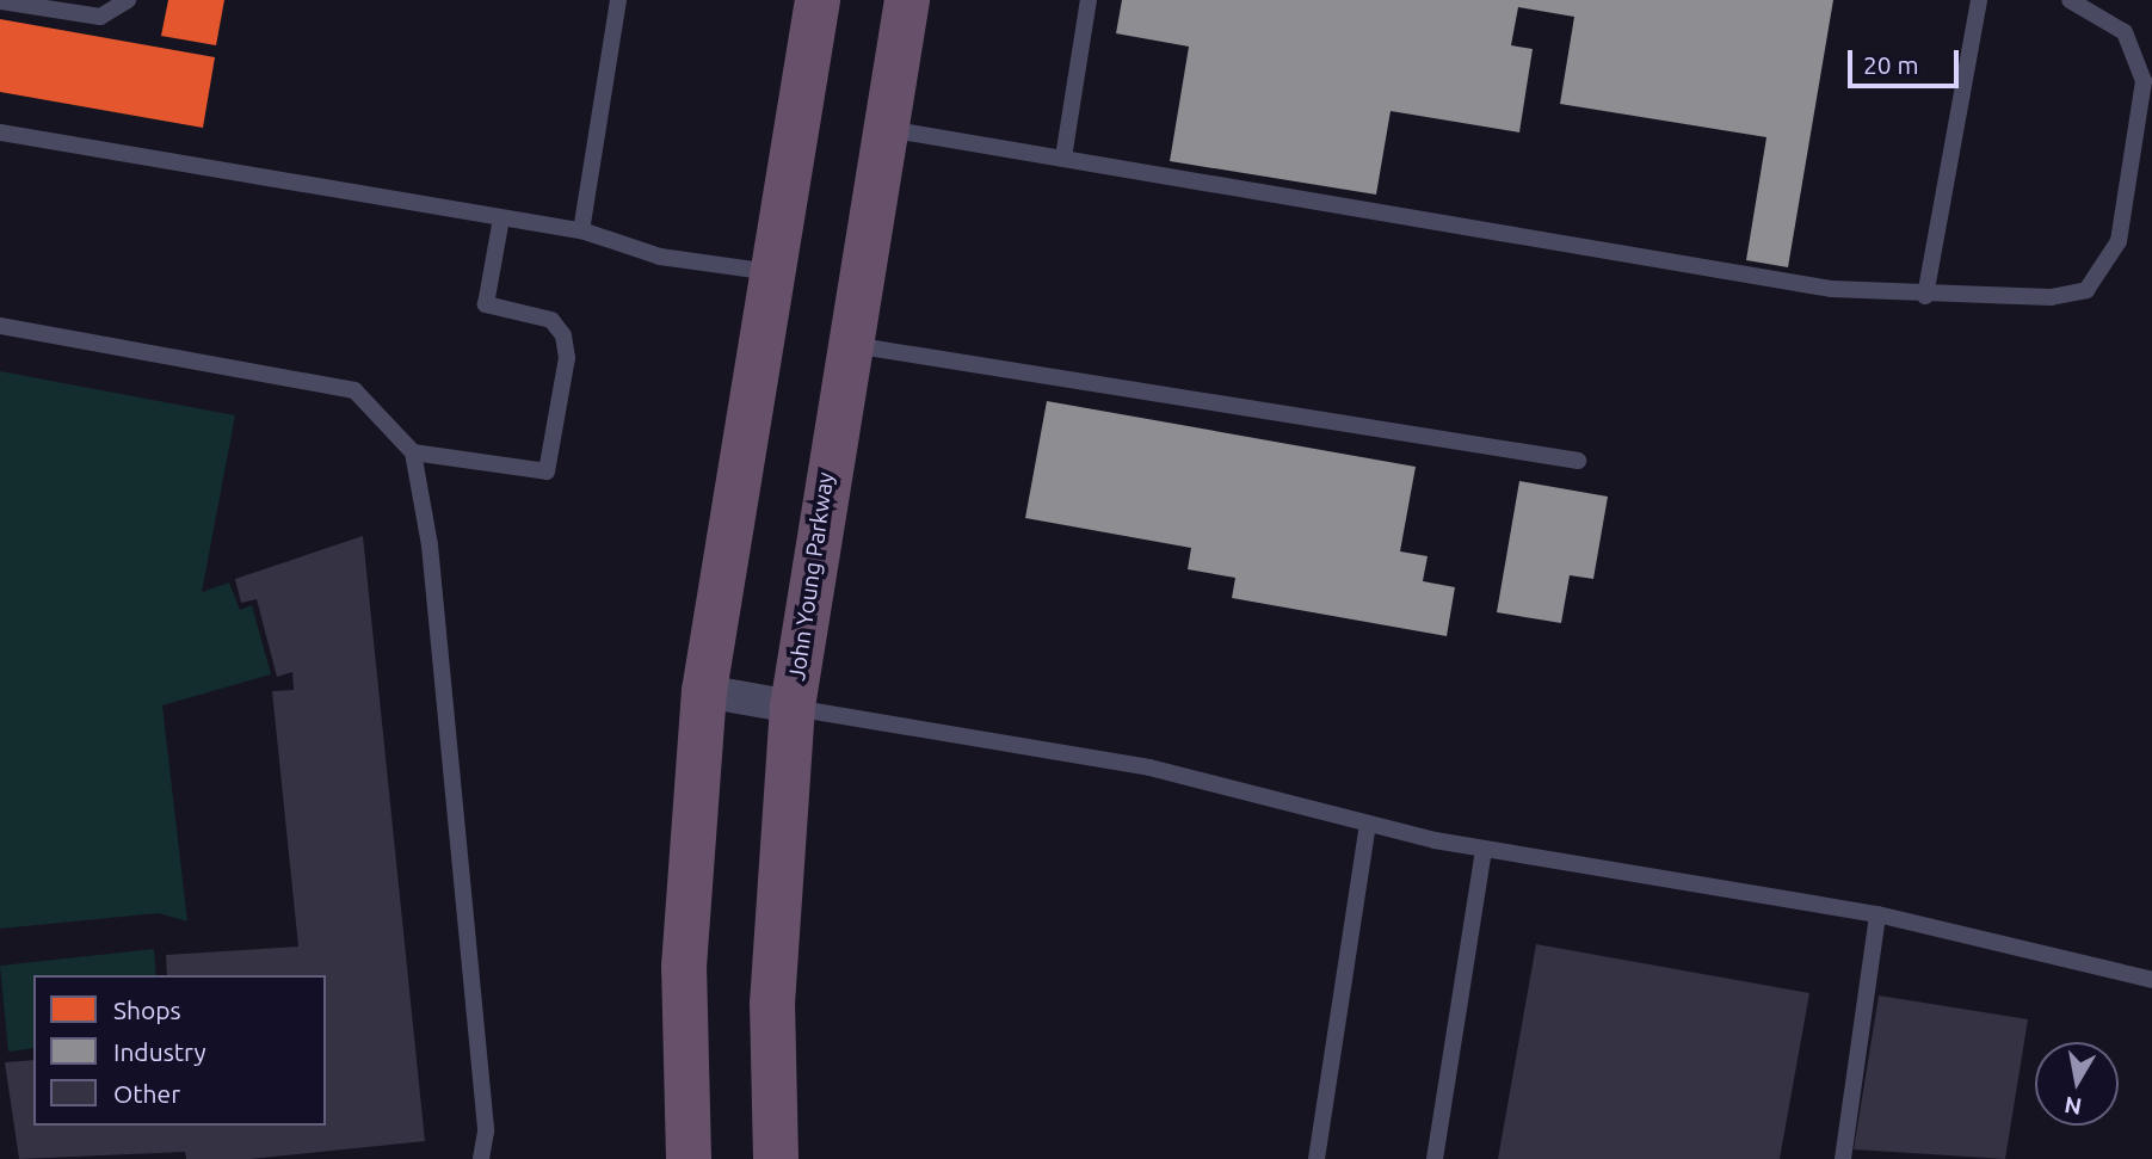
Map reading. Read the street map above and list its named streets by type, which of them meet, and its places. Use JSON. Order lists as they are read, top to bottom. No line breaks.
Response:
{"streets":{"highway":["John Young Parkway"]},"legend":["Shops","Industry","Other"],"scale_bar":"20 m","north":"bottom"}
